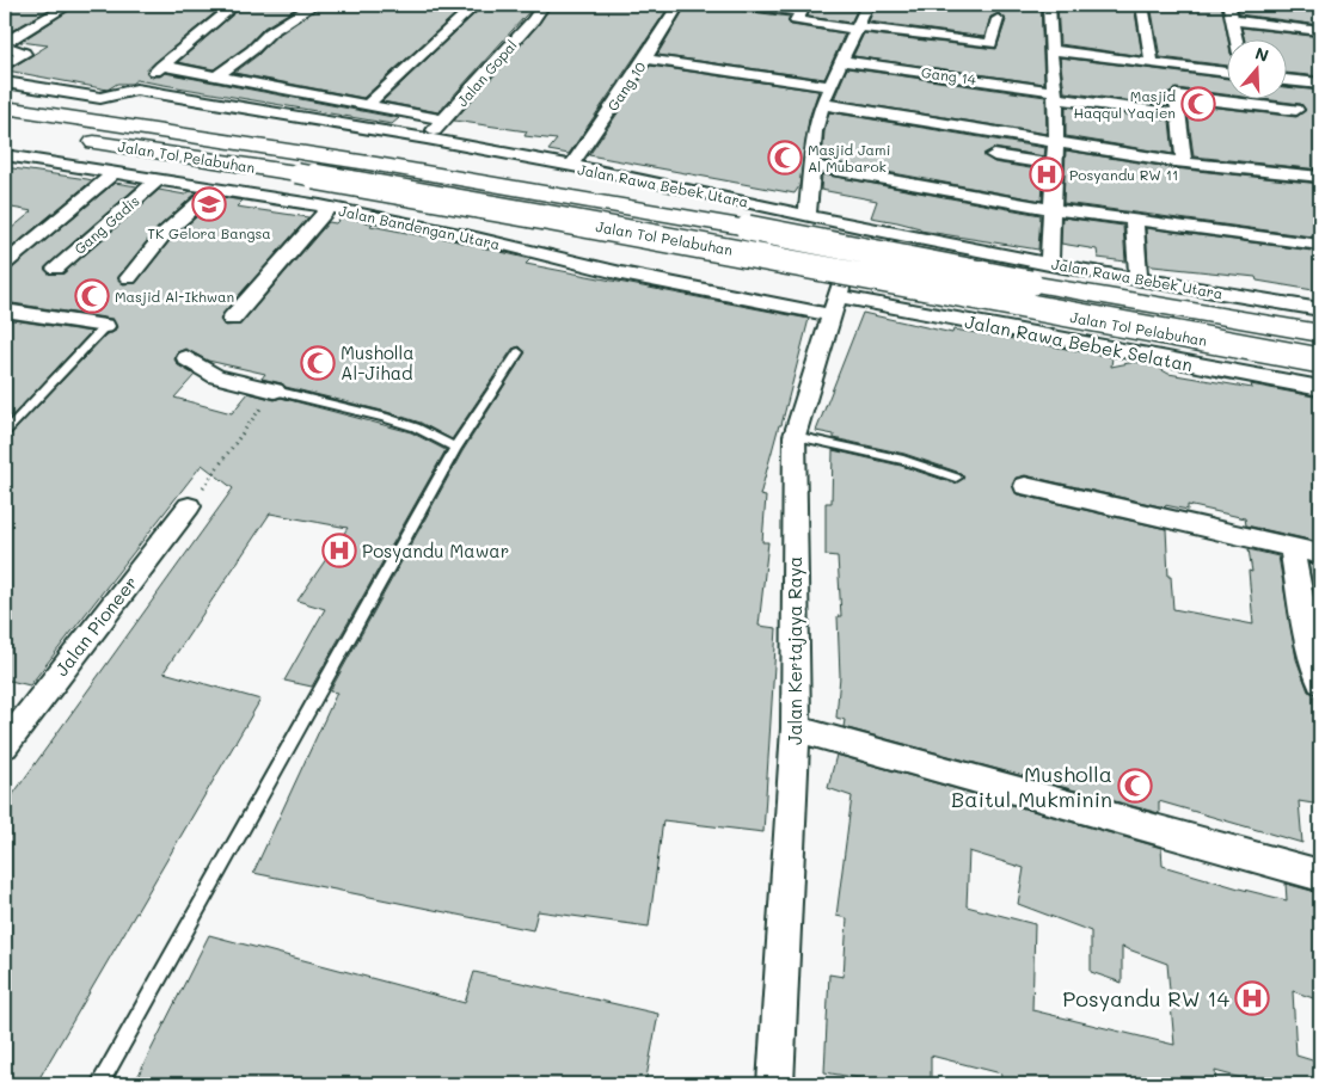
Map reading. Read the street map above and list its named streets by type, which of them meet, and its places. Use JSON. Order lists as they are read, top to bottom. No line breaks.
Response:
{"streets":{"highway":["Jalan Tol Pelabuhan"],"street":["Jalan Gopal","Gang 14","Gang 10","Jalan Rawa Bebek Utara","Gang Gadis","Jalan Bandengan Utara","Jalan Rawa Bebek Selatan","Jalan Pioneer","Jalan Kertajaya Raya"]},"crossings":[["Jalan Gopal","Jalan Rawa Bebek Utara"],["Gang 10","Jalan Rawa Bebek Utara"],["Jalan Rawa Bebek Utara","Jalan Kertajaya Raya"],["Gang Gadis","Jalan Bandengan Utara"],["Jalan Bandengan Utara","Jalan Rawa Bebek Selatan"],["Jalan Bandengan Utara","Jalan Kertajaya Raya"],["Jalan Rawa Bebek Selatan","Jalan Kertajaya Raya"]],"places":{"mosque":["Masjid Haqqul Yaqien","Masjid Jami Al Mubarok","Masjid Al-Ikhwan","Musholla Al-Jihad","Musholla Baitul Mukminin"],"hospital":["Posyandu RW 11","Posyandu Mawar","Posyandu RW 14"],"school or university":["TK Gelora Bangsa"]},"north":"top"}
